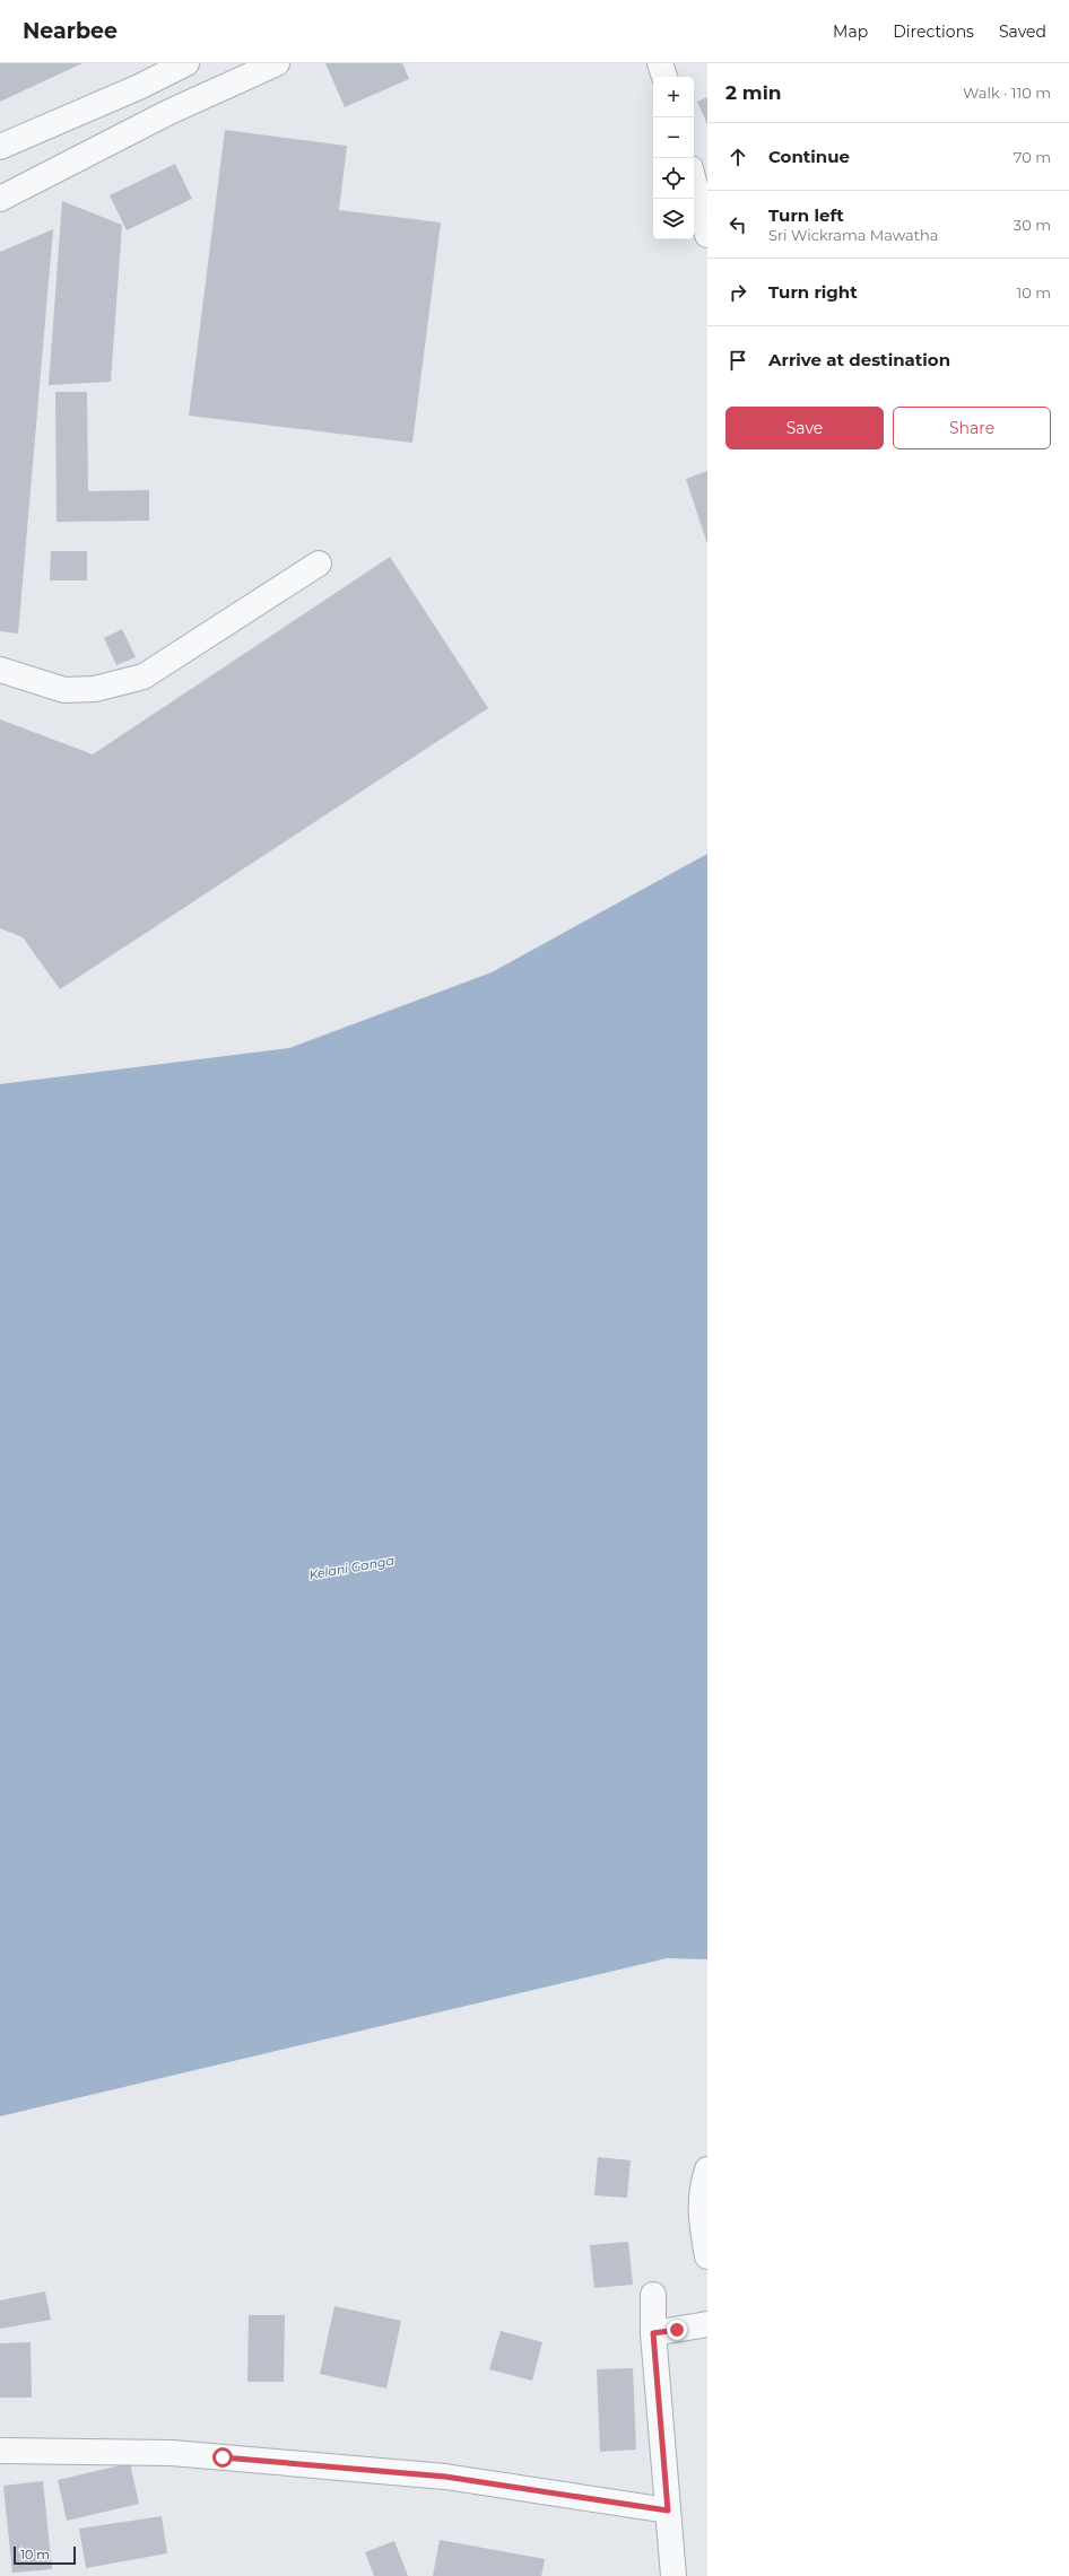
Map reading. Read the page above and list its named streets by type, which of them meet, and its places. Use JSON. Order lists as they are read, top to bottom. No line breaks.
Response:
{"water":["Kelani Ganga"],"scale_bar":"10 m","page":{"header":"Nearbee","nav":["Map","Directions","Saved"],"heading":["2 min","Walk · 110 m"],"map_buttons":["+","−"],"list":[["Continue","70 m"],["Turn left","Sri Wickrama Mawatha","30 m"],["Turn right","10 m"],"Arrive at destination"],"buttons":["Save","Share"],"scale":"10 m"}}
